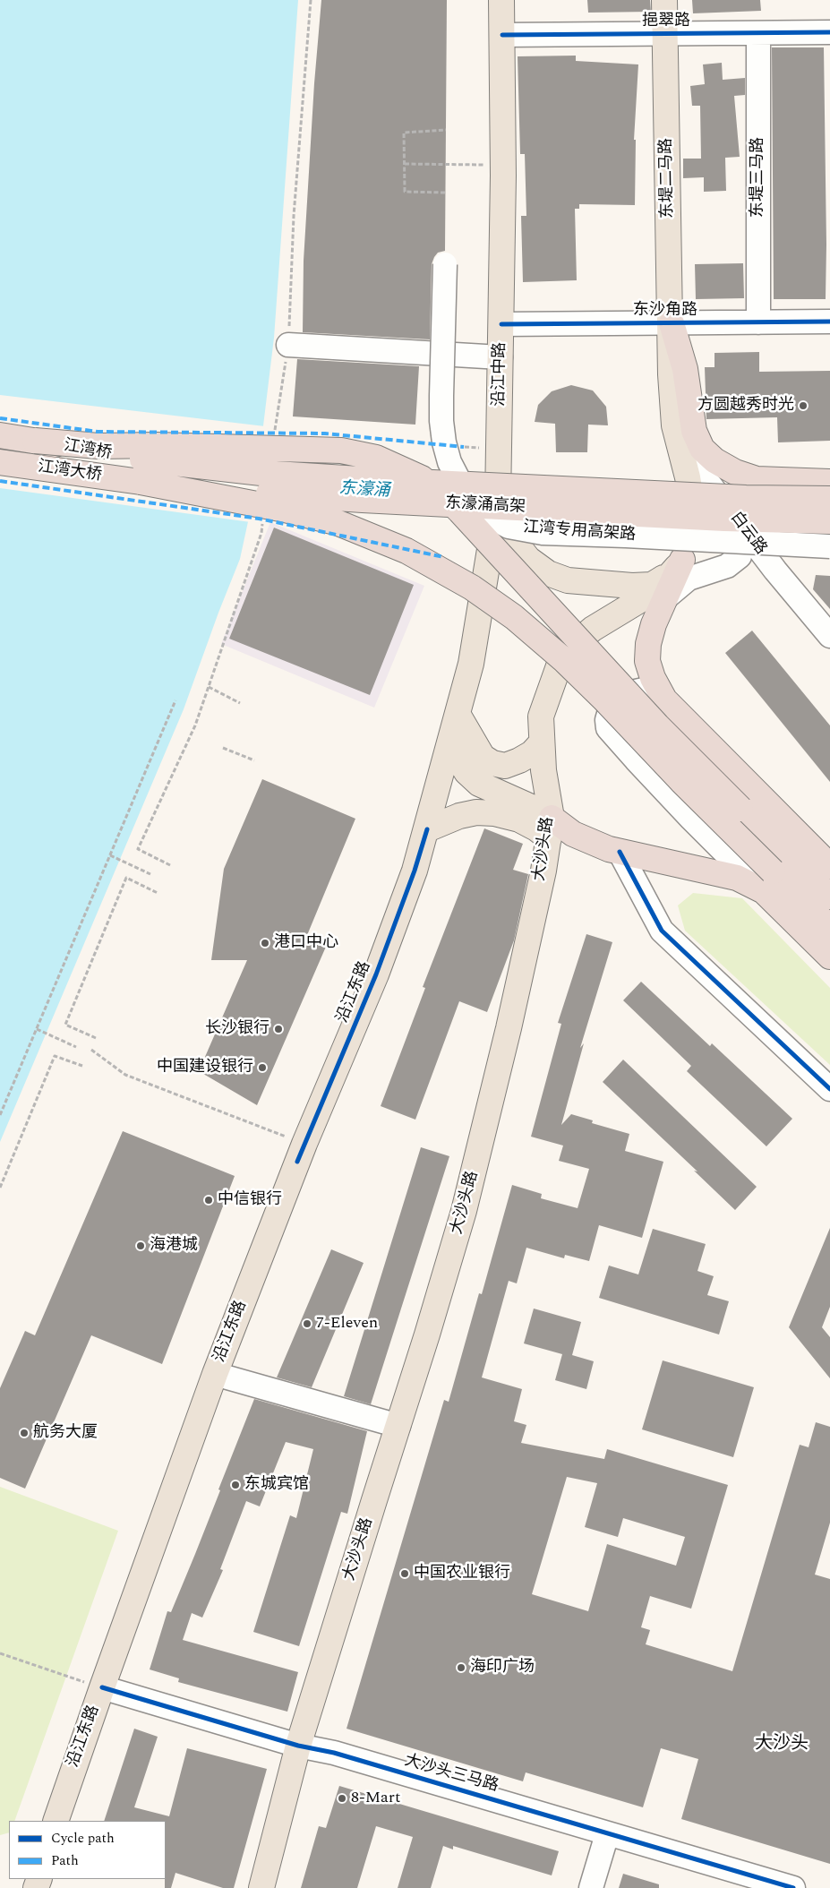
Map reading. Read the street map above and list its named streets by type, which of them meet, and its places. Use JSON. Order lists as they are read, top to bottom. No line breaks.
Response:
{"streets":{"highway":["江湾桥","江湾大桥","东濠涌高架"],"main road":["东堤二马路","沿江中路","大沙头路","沿江东路"],"street":["挹翠路","东堤三马路","东沙角路","江湾专用高架路","白云路","大沙头三马路"]},"crossings":[["挹翠路","东堤三马路"],["挹翠路","东堤二马路"],["挹翠路","沿江中路"],["东堤三马路","东沙角路"],["东堤二马路","东沙角路"],["东堤二马路","白云路"],["东堤二马路","大沙头路"],["东沙角路","沿江中路"],["沿江中路","沿江东路"],["江湾桥","江湾大桥"],["江湾桥","东濠涌高架"],["江湾大桥","东濠涌高架"],["大沙头路","大沙头三马路"],["沿江东路","大沙头三马路"]],"districts":["大沙头"],"water":["东濠涌"],"places":["方圆越秀时光","港口中心","长沙银行","中国建设银行","中信银行","海港城","7-Eleven","航务大厦","东城宾馆","中国农业银行","海印广场","8-Mart"],"legend":["Cycle path","Path"]}
